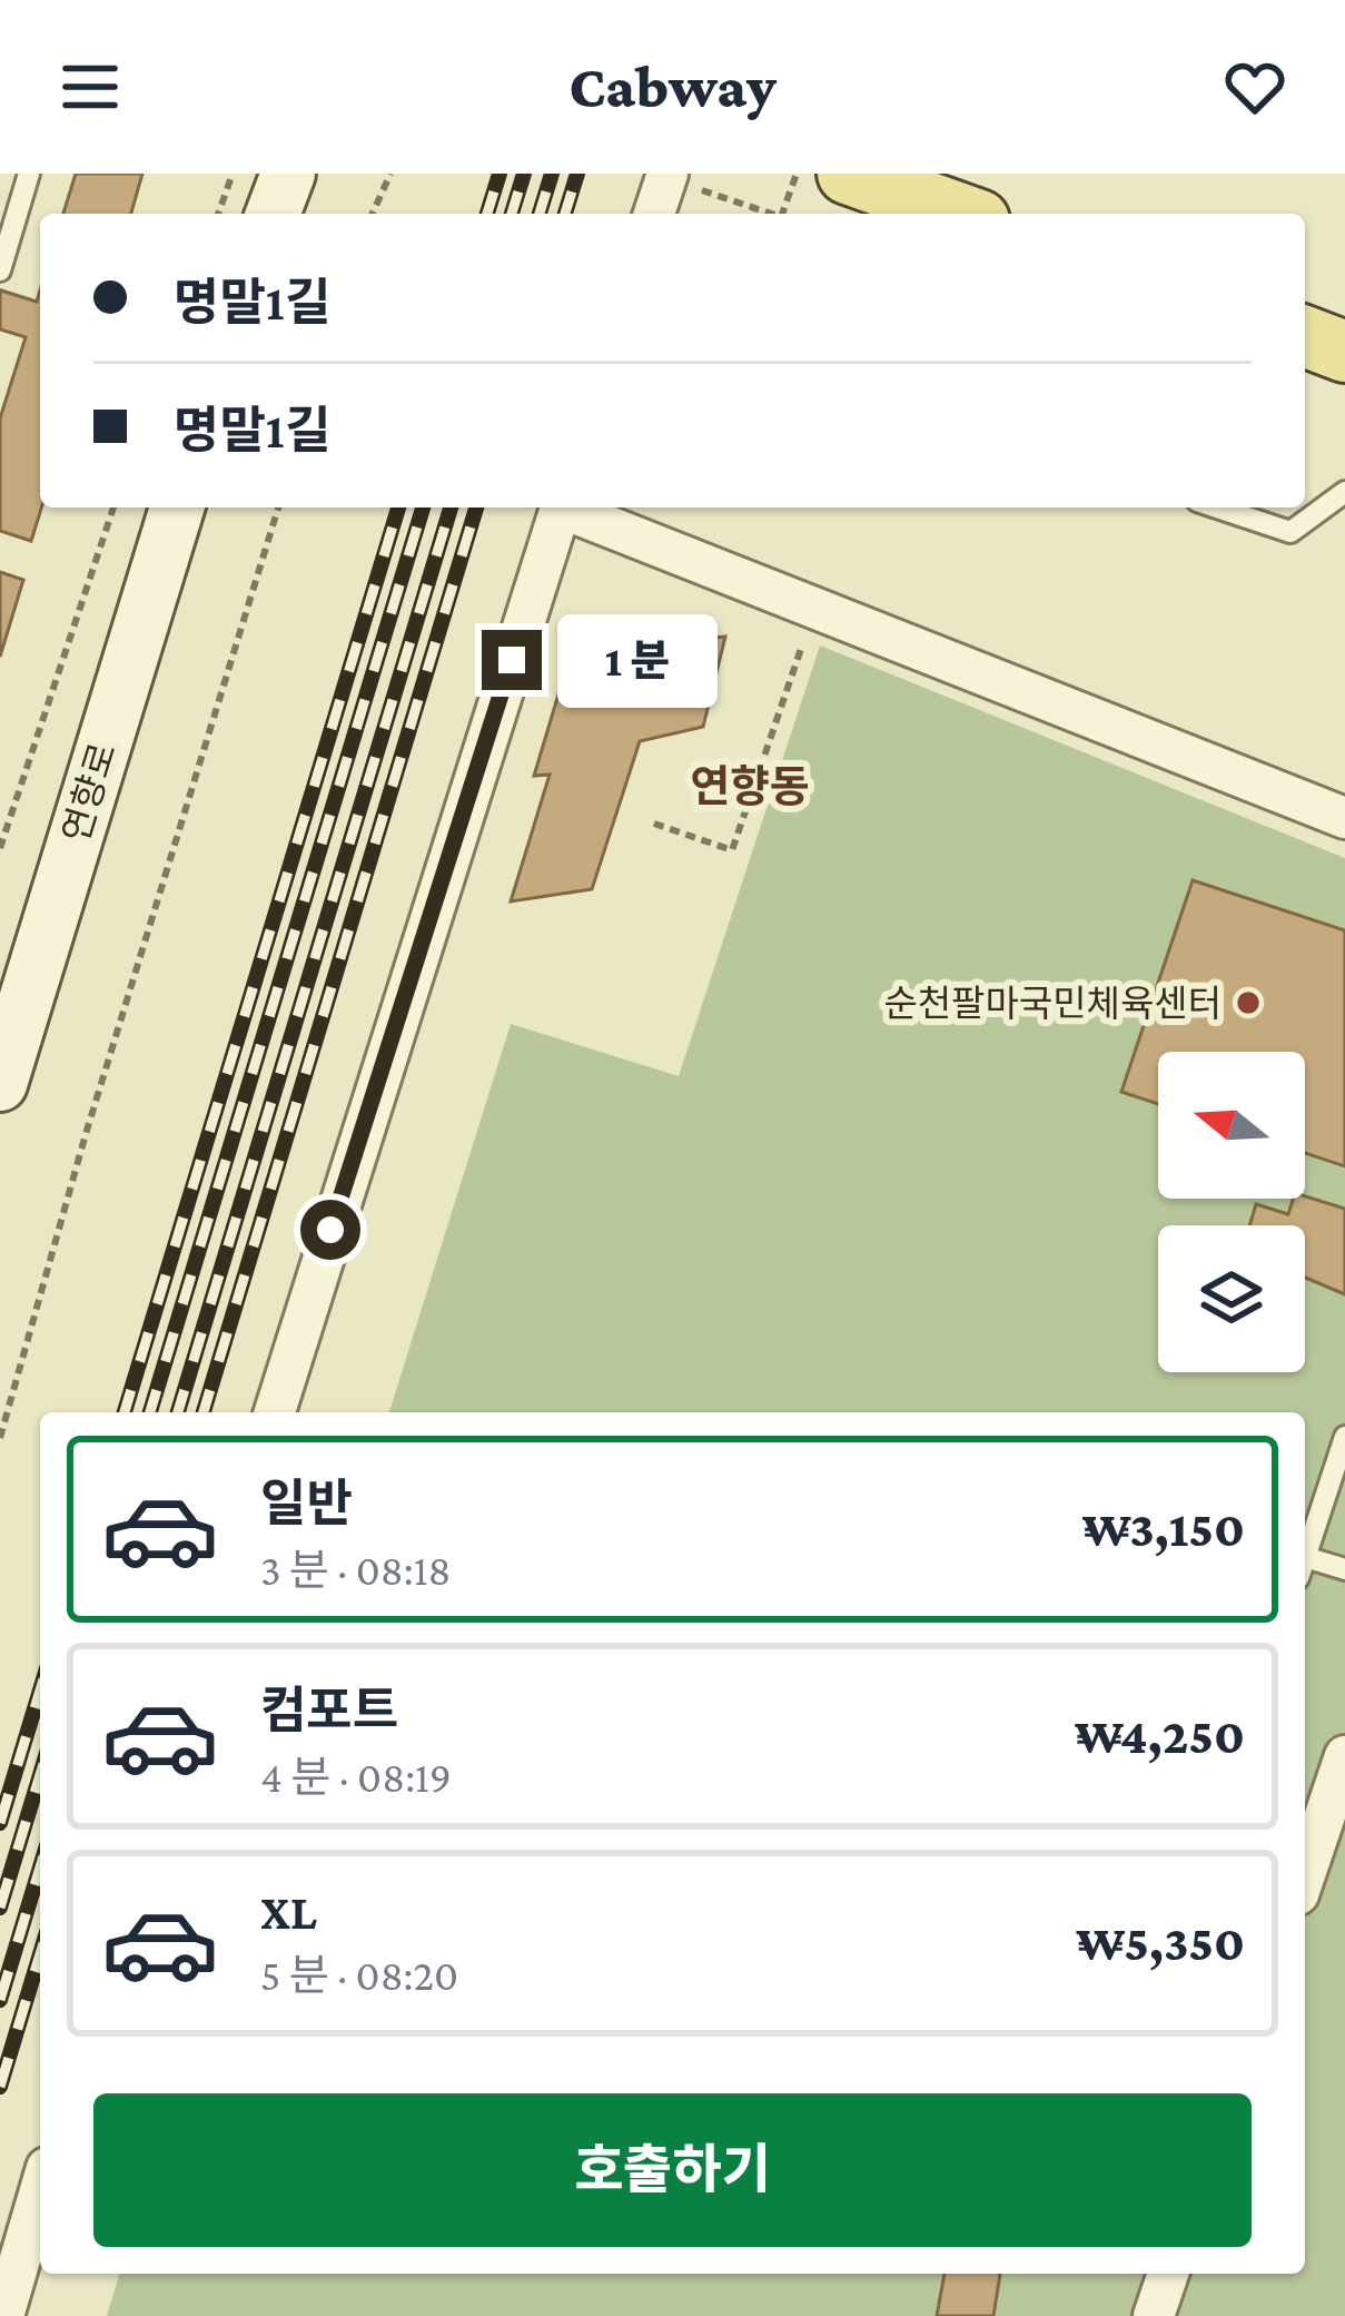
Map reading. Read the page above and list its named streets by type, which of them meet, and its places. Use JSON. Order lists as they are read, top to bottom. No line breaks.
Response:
{"streets":{"main road":["연향로"]},"districts":["연향동"],"places":["순천팔마국민체육센터"],"north":"left","page":{"header":"Cabway","banner":["명말1길","명말1길"],"bubble":"1 분","list":[{"name":"일반","note":"3 분 · 08:18","value":"₩3,150"},{"name":"컴포트","note":"4 분 · 08:19","value":"₩4,250"},{"name":"XL","note":"5 분 · 08:20","value":"₩5,350"}],"buttons":"호출하기"}}
